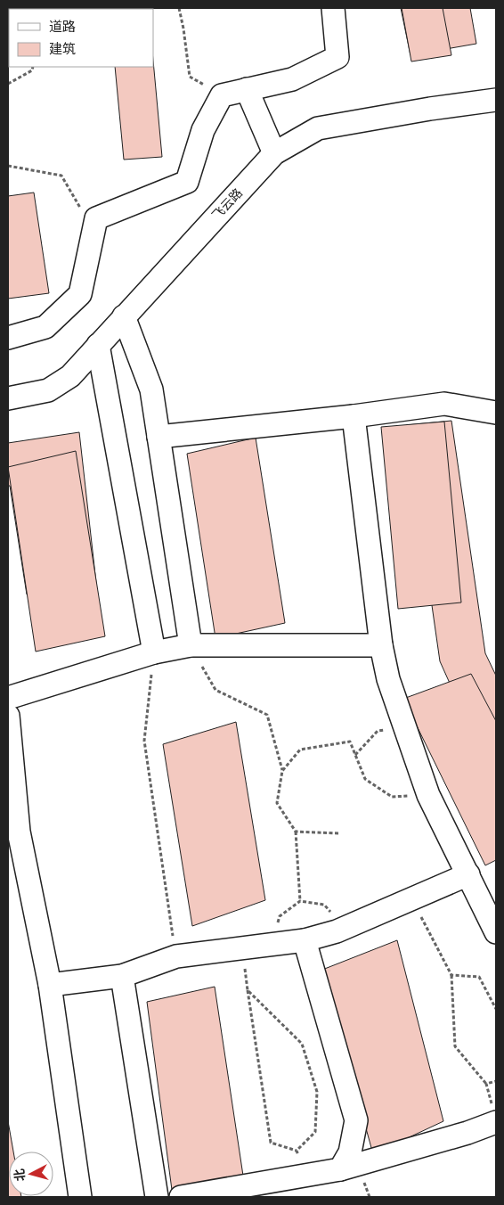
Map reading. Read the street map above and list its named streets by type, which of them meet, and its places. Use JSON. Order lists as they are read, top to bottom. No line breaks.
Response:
{"streets":{"street":["飞云路"]},"legend":["道路","建筑"],"north":"left"}
